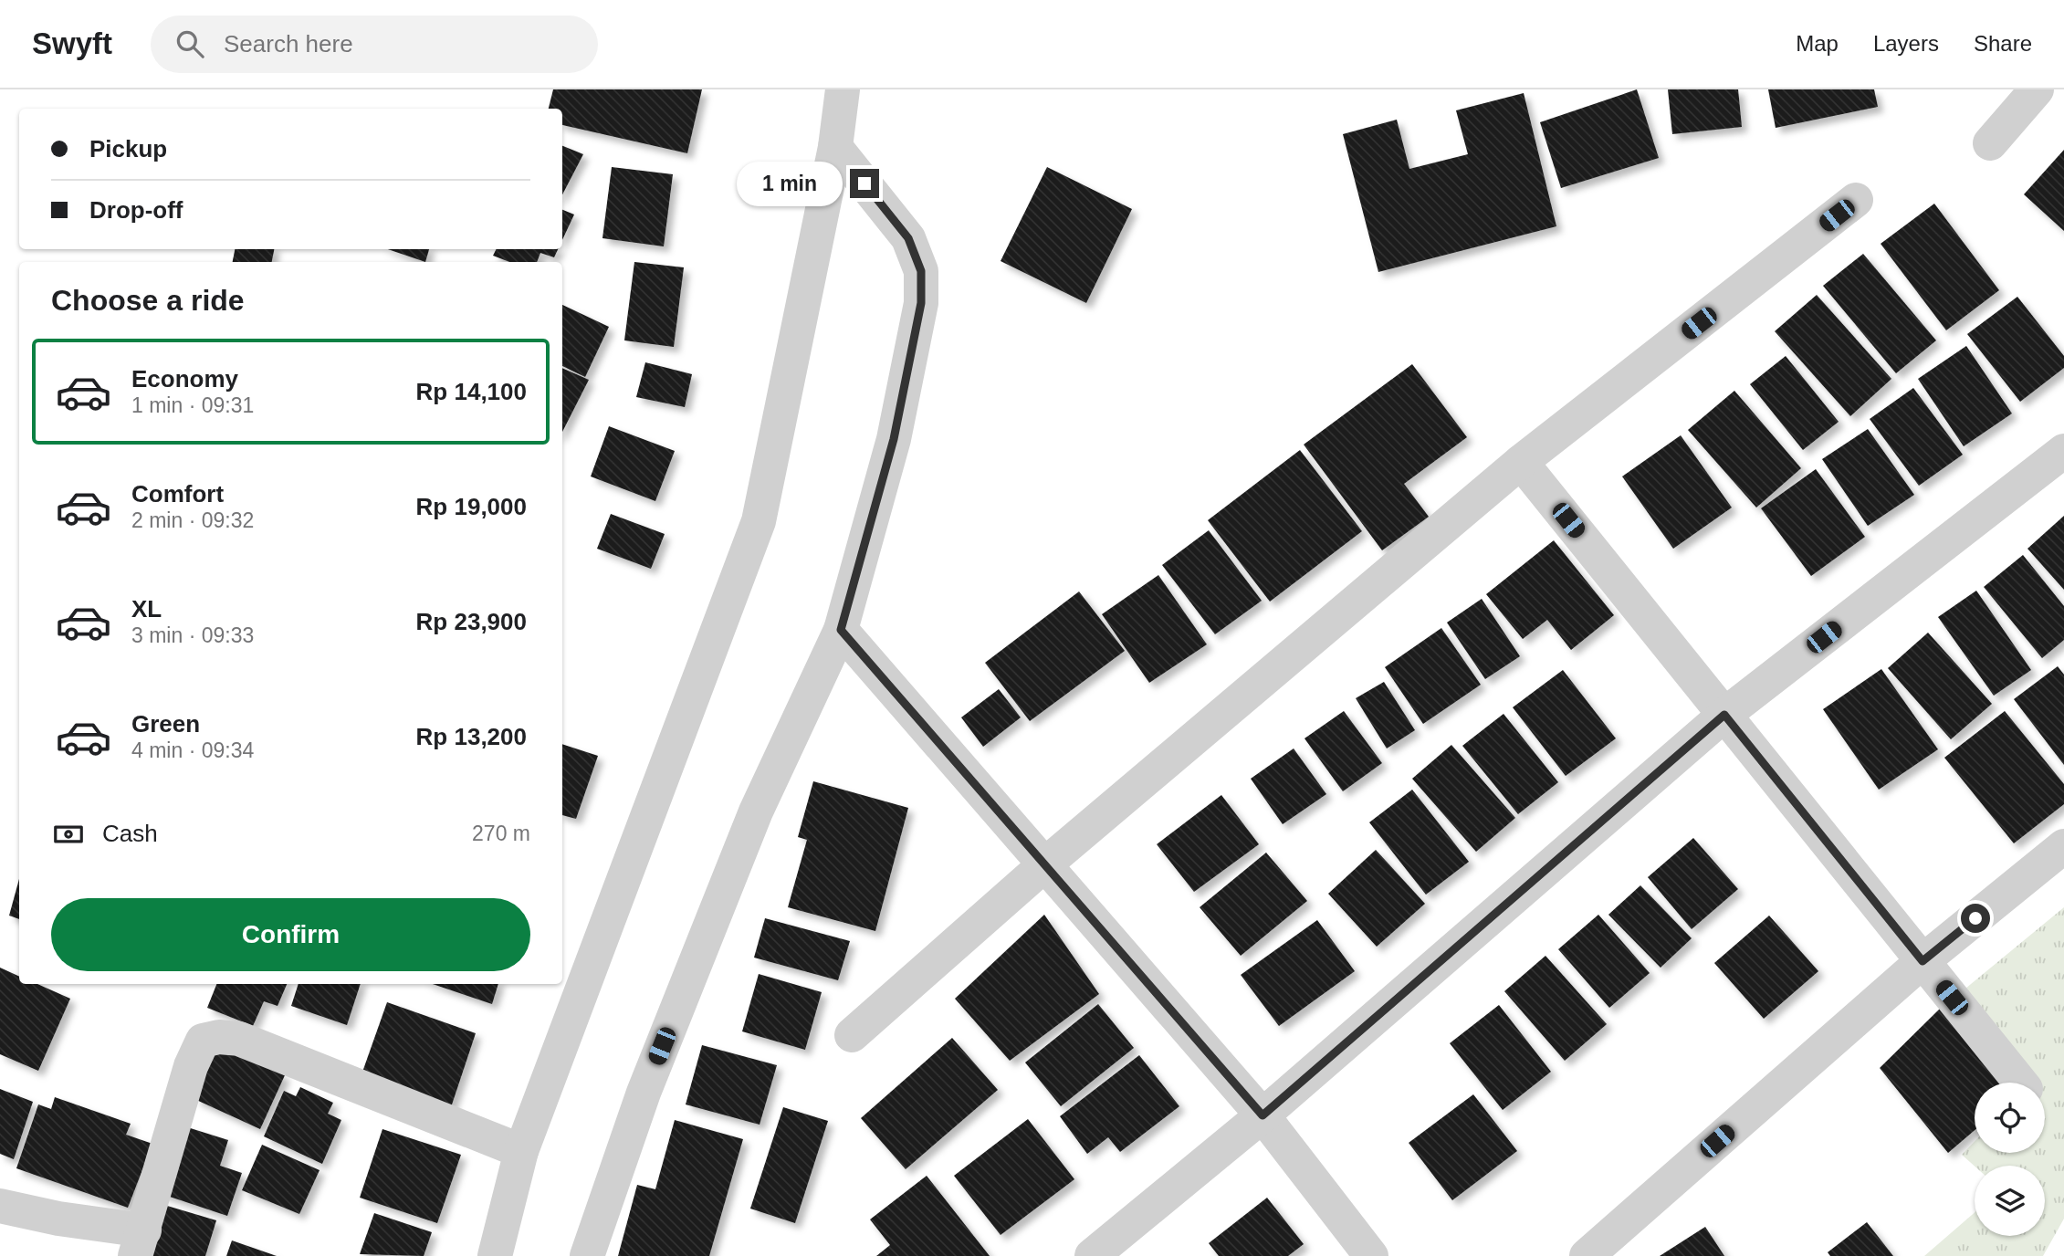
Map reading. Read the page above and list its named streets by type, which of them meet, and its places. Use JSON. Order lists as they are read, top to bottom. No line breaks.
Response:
{"page":{"header":"Swyft","search":"Search here","nav":["Map","Layers","Share"],"banner":["Pickup","Drop-off"],"bubble":"1 min","heading":"Choose a ride","list":[{"name":"Economy","note":"1 min · 09:31","value":"Rp 14,100"},{"name":"Comfort","note":"2 min · 09:32","value":"Rp 19,000"},{"name":"XL","note":"3 min · 09:33","value":"Rp 23,900"},{"name":"Green","note":"4 min · 09:34","value":"Rp 13,200"}],"pay":["Cash","270 m"],"buttons":"Confirm"}}
